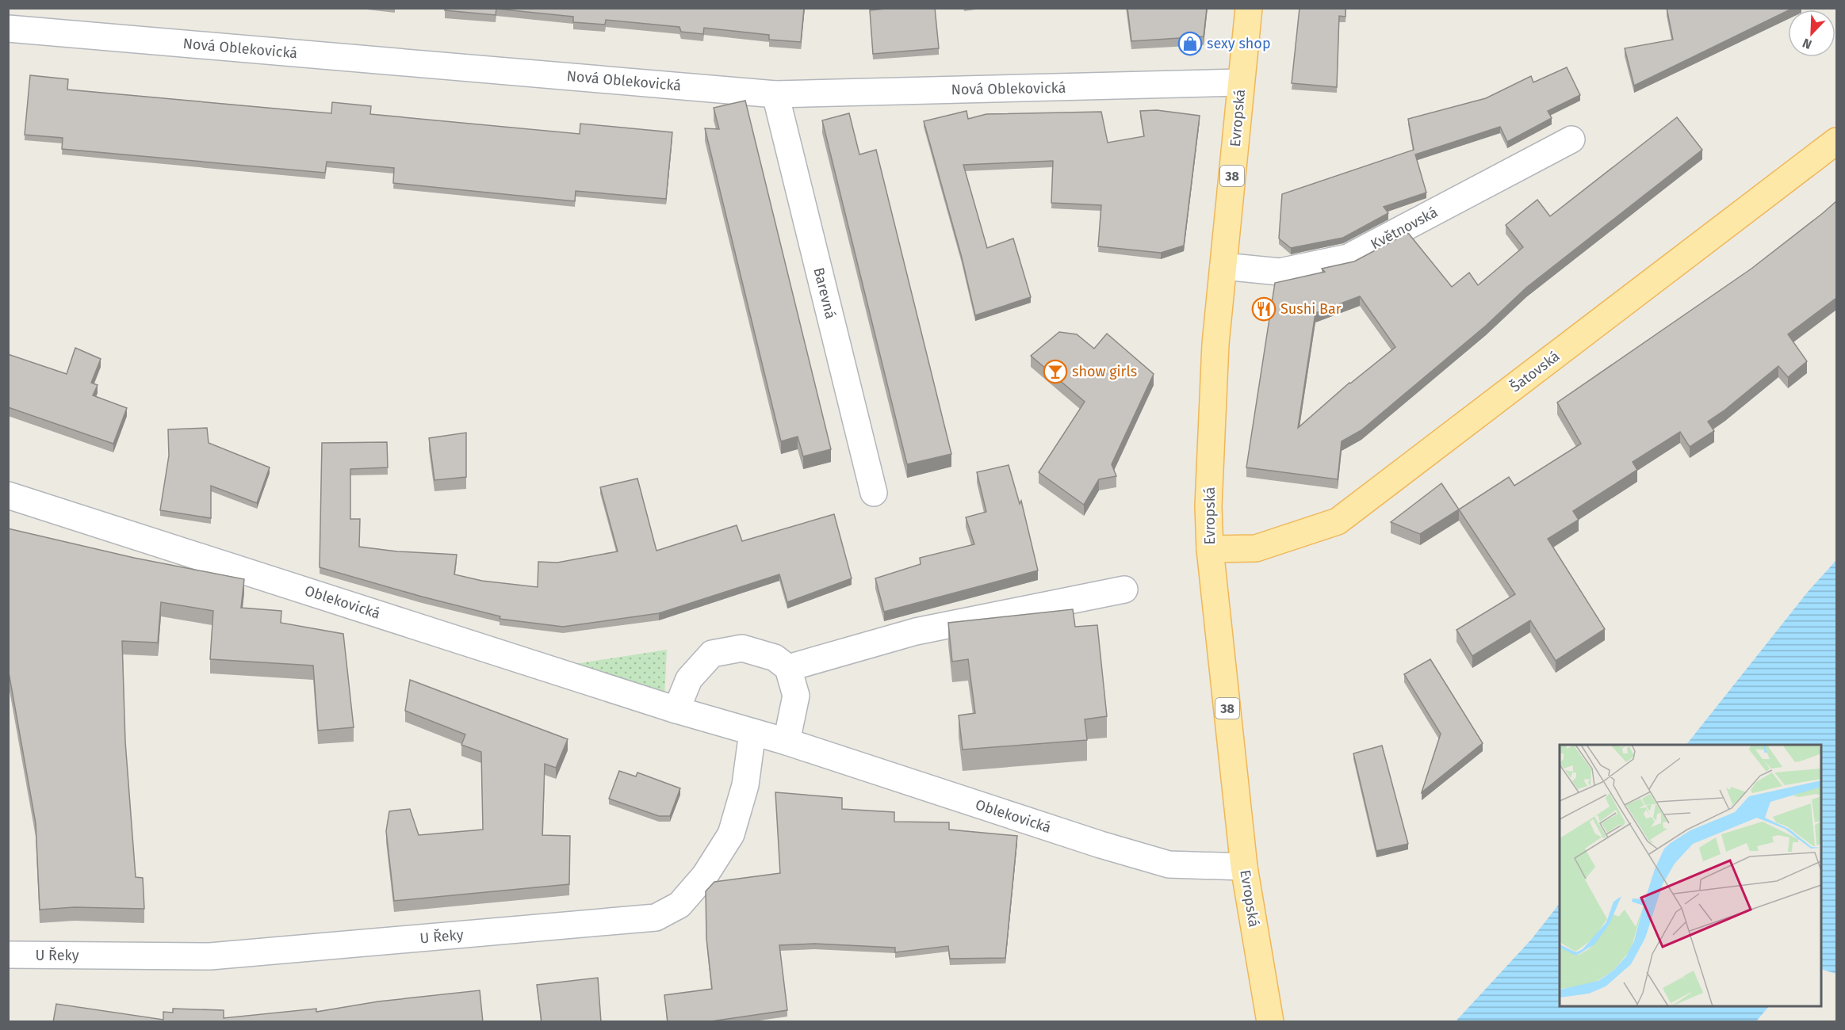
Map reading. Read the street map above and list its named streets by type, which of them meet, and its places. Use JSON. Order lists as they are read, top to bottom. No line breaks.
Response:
{"streets":{"main road":["Evropská","38","Šatovská"],"street":["Nová Oblekovická","Květnovská","Barevná","Oblekovická","U Řeky"]},"crossings":[["Nová Oblekovická","Evropská"],["Nová Oblekovická","Barevná"],["Evropská","Květnovská"],["Evropská","Šatovská"],["Evropská","Oblekovická"],["Oblekovická","U Řeky"]],"places":{"shop":["sexy shop"],"restaurant":["Sushi Bar"],"bar":["show girls"]},"north":"bottom left"}
